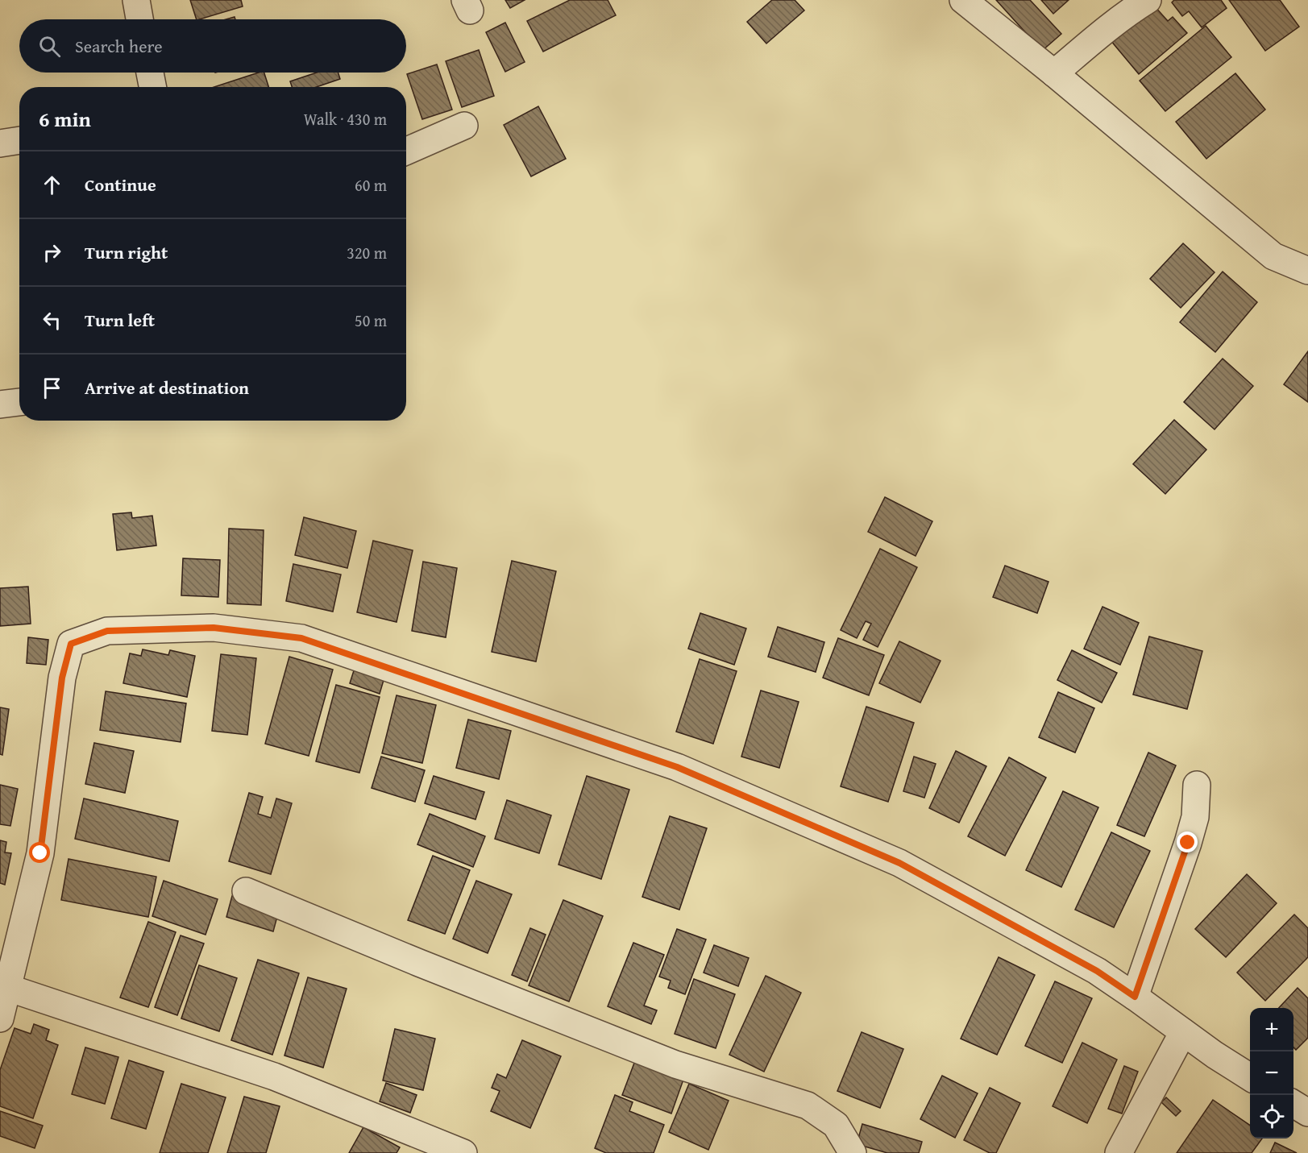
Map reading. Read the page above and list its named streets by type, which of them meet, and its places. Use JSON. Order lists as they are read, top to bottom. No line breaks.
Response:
{"page":{"search":"Search here","heading":["6 min","Walk · 430 m"],"list":[["Continue","60 m"],["Turn right","320 m"],["Turn left","50 m"],"Arrive at destination"],"map_buttons":["+","−"]}}
